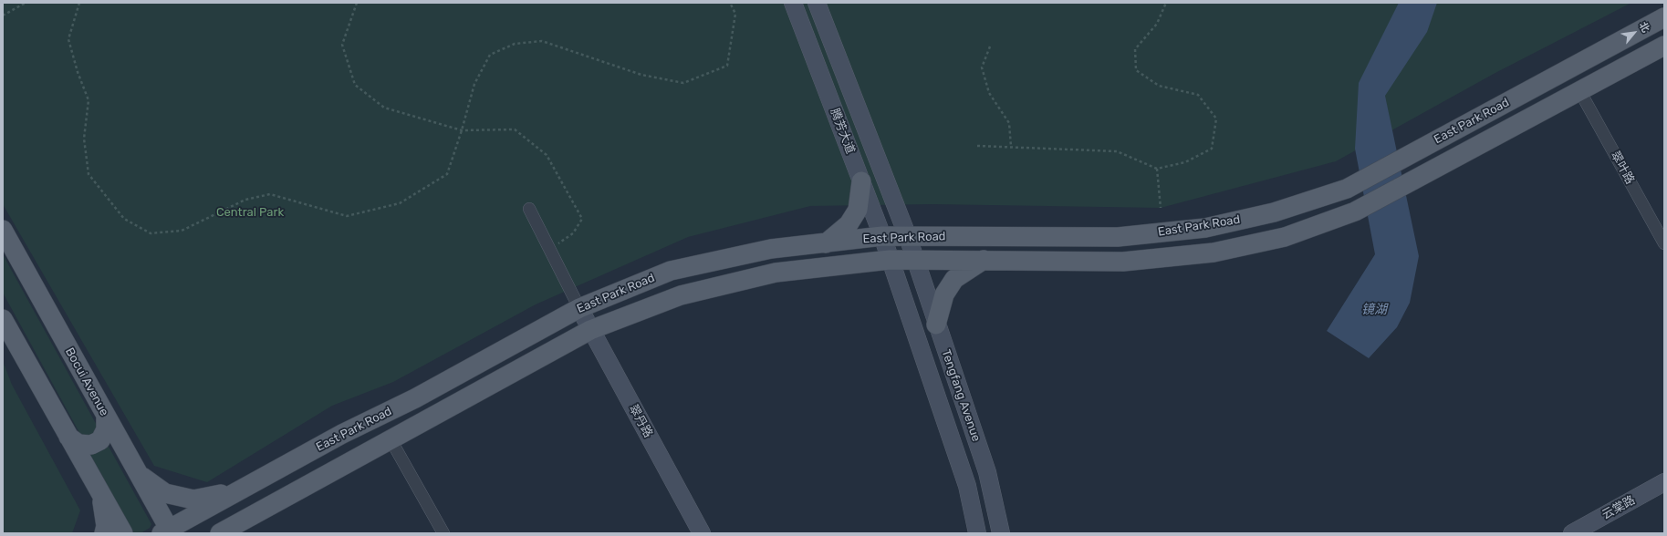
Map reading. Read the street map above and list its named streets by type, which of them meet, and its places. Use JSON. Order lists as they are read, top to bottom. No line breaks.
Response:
{"streets":{"main road":["East Park Road","腾芳大道","Bocui Avenue","Tengfang Avenue","翠丹路","云棠路"],"street":["翠叶路"]},"crossings":[["East Park Road","腾芳大道"],["East Park Road","翠叶路"],["East Park Road","Bocui Avenue"],["East Park Road","Tengfang Avenue"],["East Park Road","翠丹路"],["腾芳大道","Tengfang Avenue"]],"water":["镜湖"],"parks":["Central Park"],"north":"top right"}
